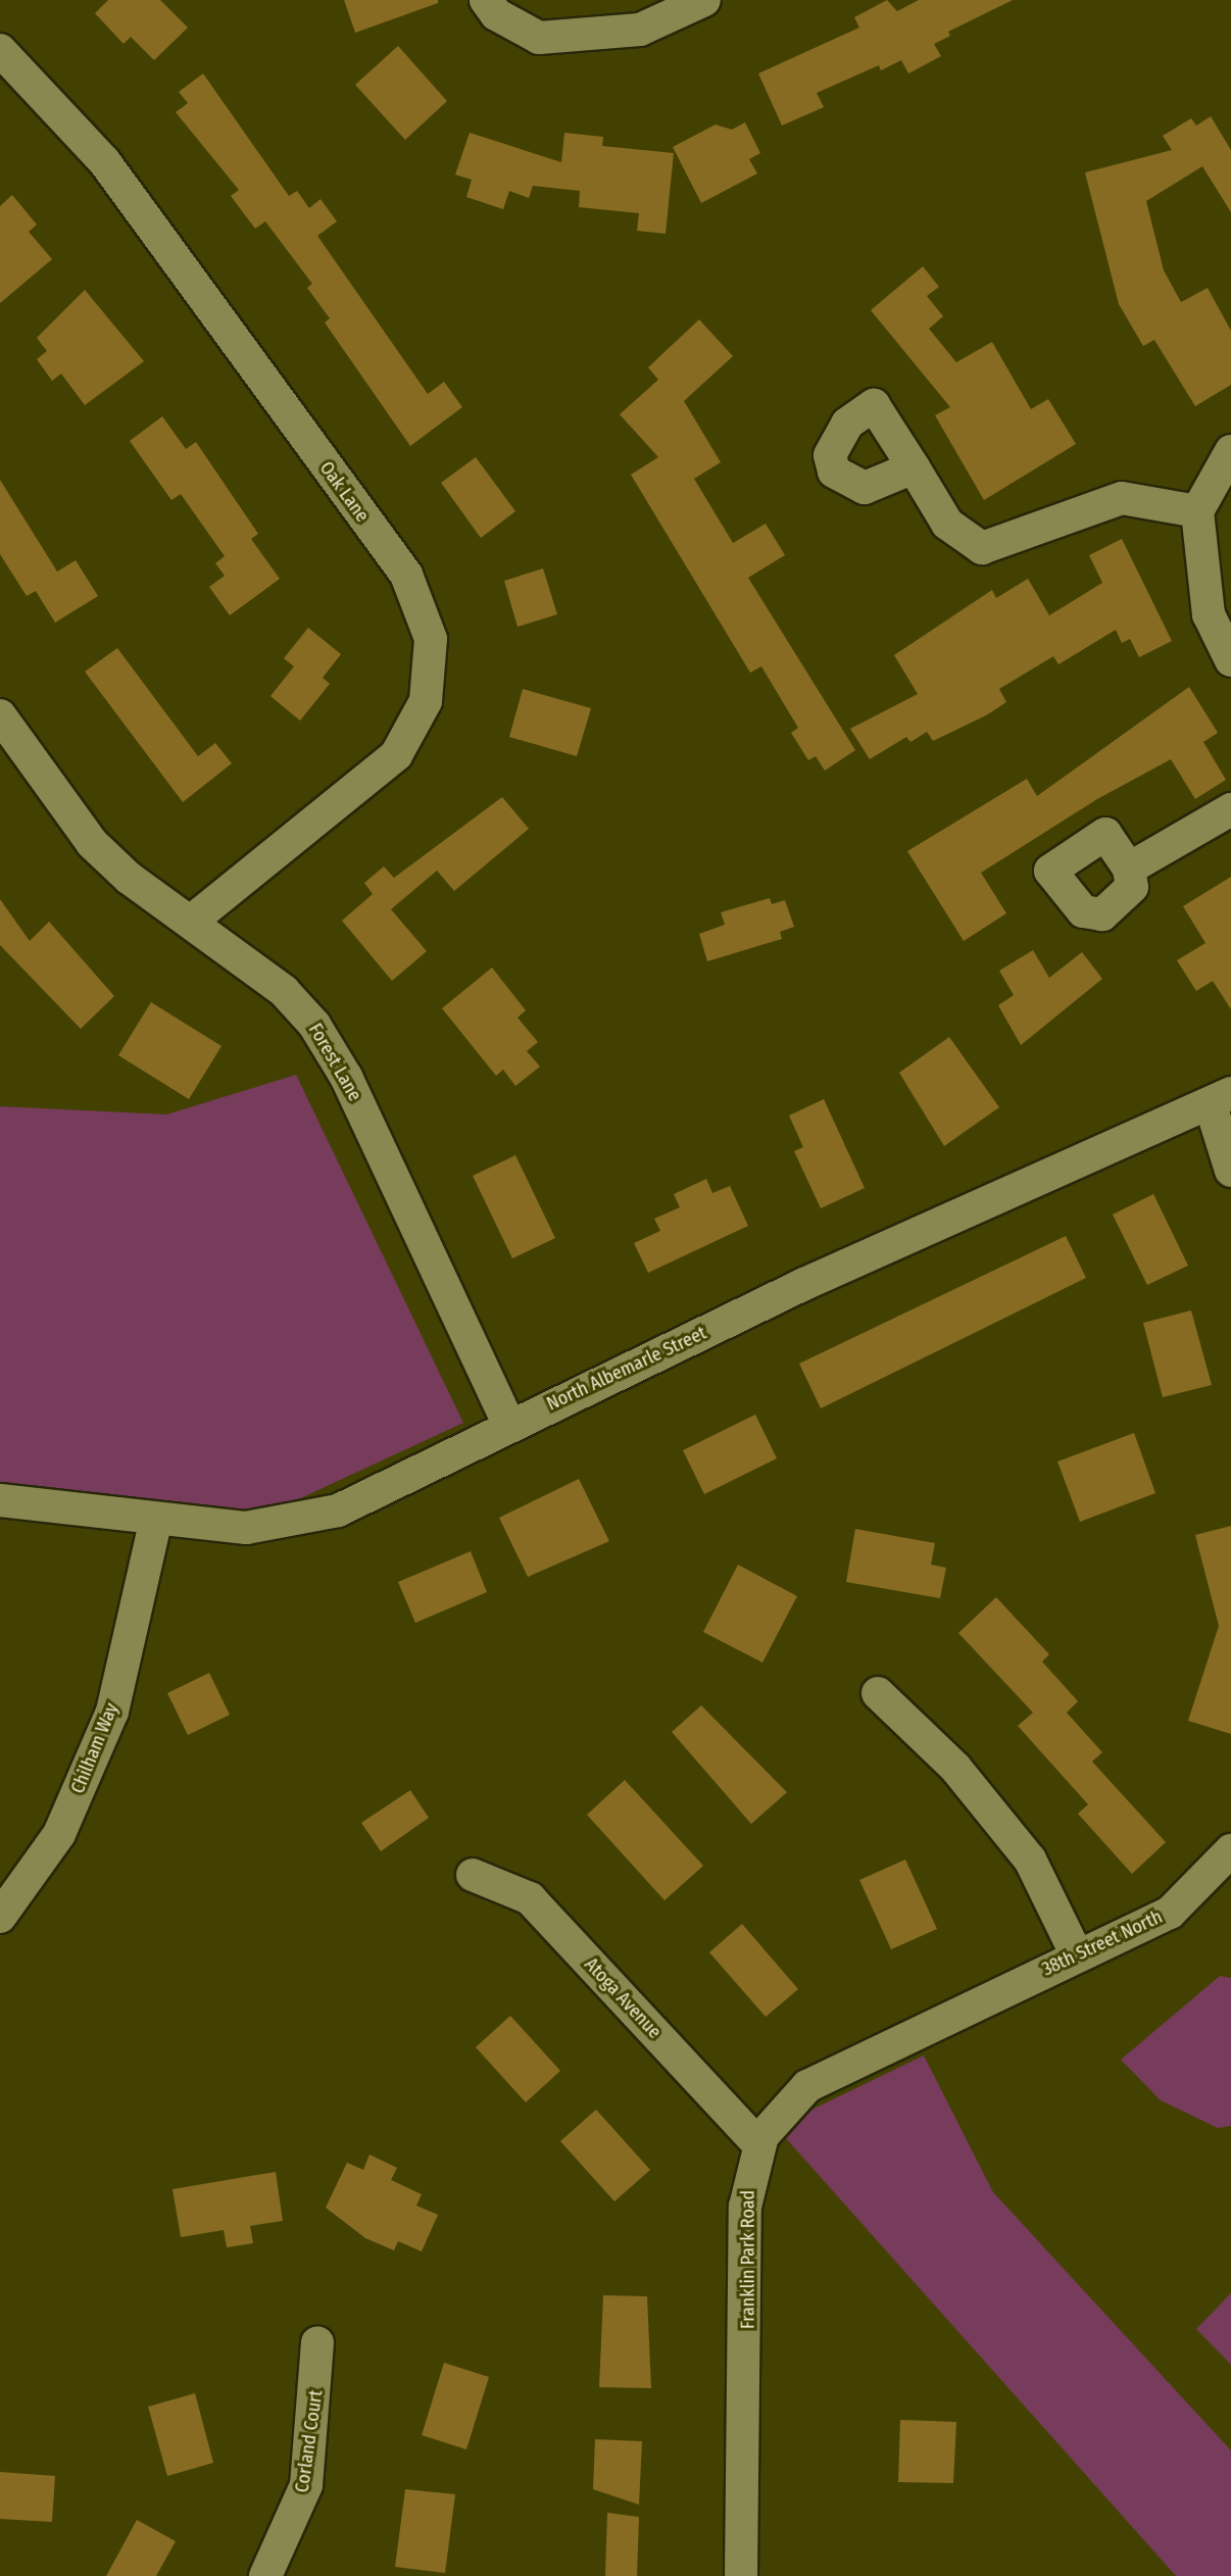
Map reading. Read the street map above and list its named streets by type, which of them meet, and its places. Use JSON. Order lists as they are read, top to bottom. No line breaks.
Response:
{"streets":{"street":["Oak Lane","Forest Lane","North Albemarle Street","Chilham Way","38th Street North","Atoga Avenue","Franklin Park Road","Corland Court"]},"crossings":[["Oak Lane","Forest Lane"],["Forest Lane","North Albemarle Street"],["North Albemarle Street","Chilham Way"],["38th Street North","Franklin Park Road"],["Atoga Avenue","Franklin Park Road"]]}
